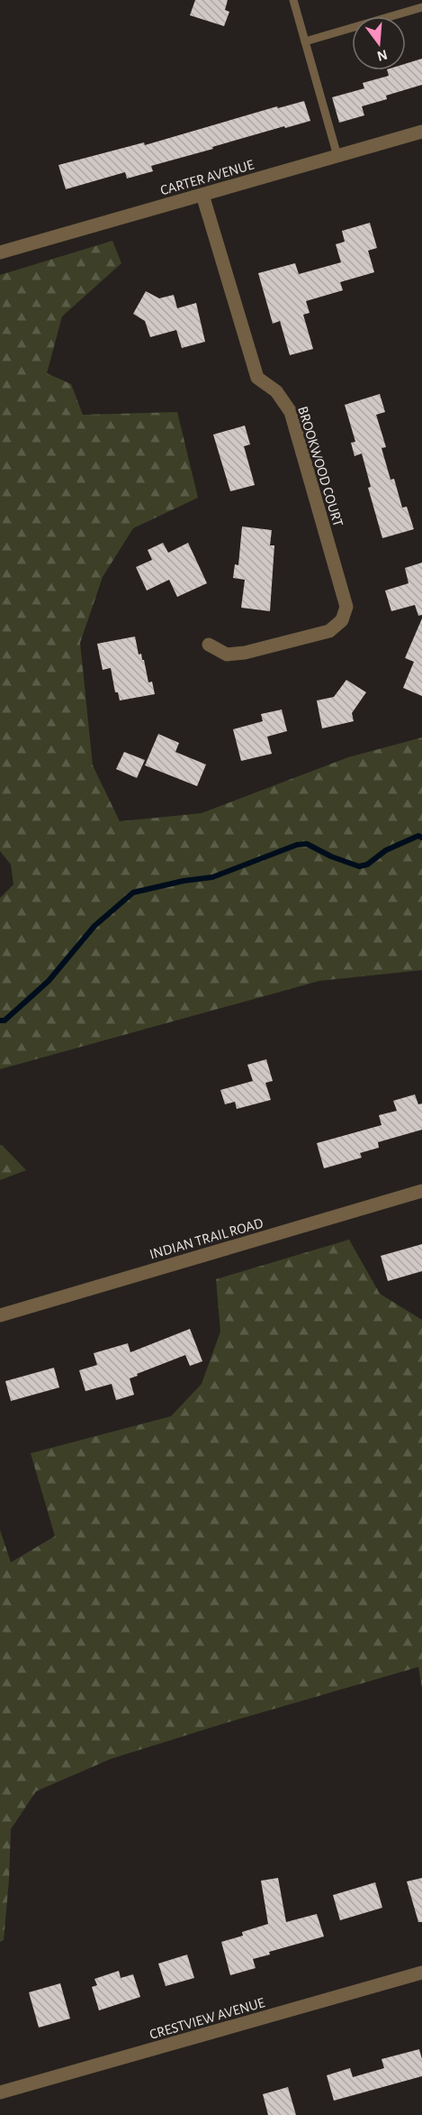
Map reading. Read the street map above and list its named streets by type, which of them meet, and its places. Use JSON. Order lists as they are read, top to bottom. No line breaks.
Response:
{"streets":{"street":["CARTER AVENUE","BROOKWOOD COURT","INDIAN TRAIL ROAD","CRESTVIEW AVENUE"]},"crossings":[["CARTER AVENUE","BROOKWOOD COURT"]],"north":"bottom"}
